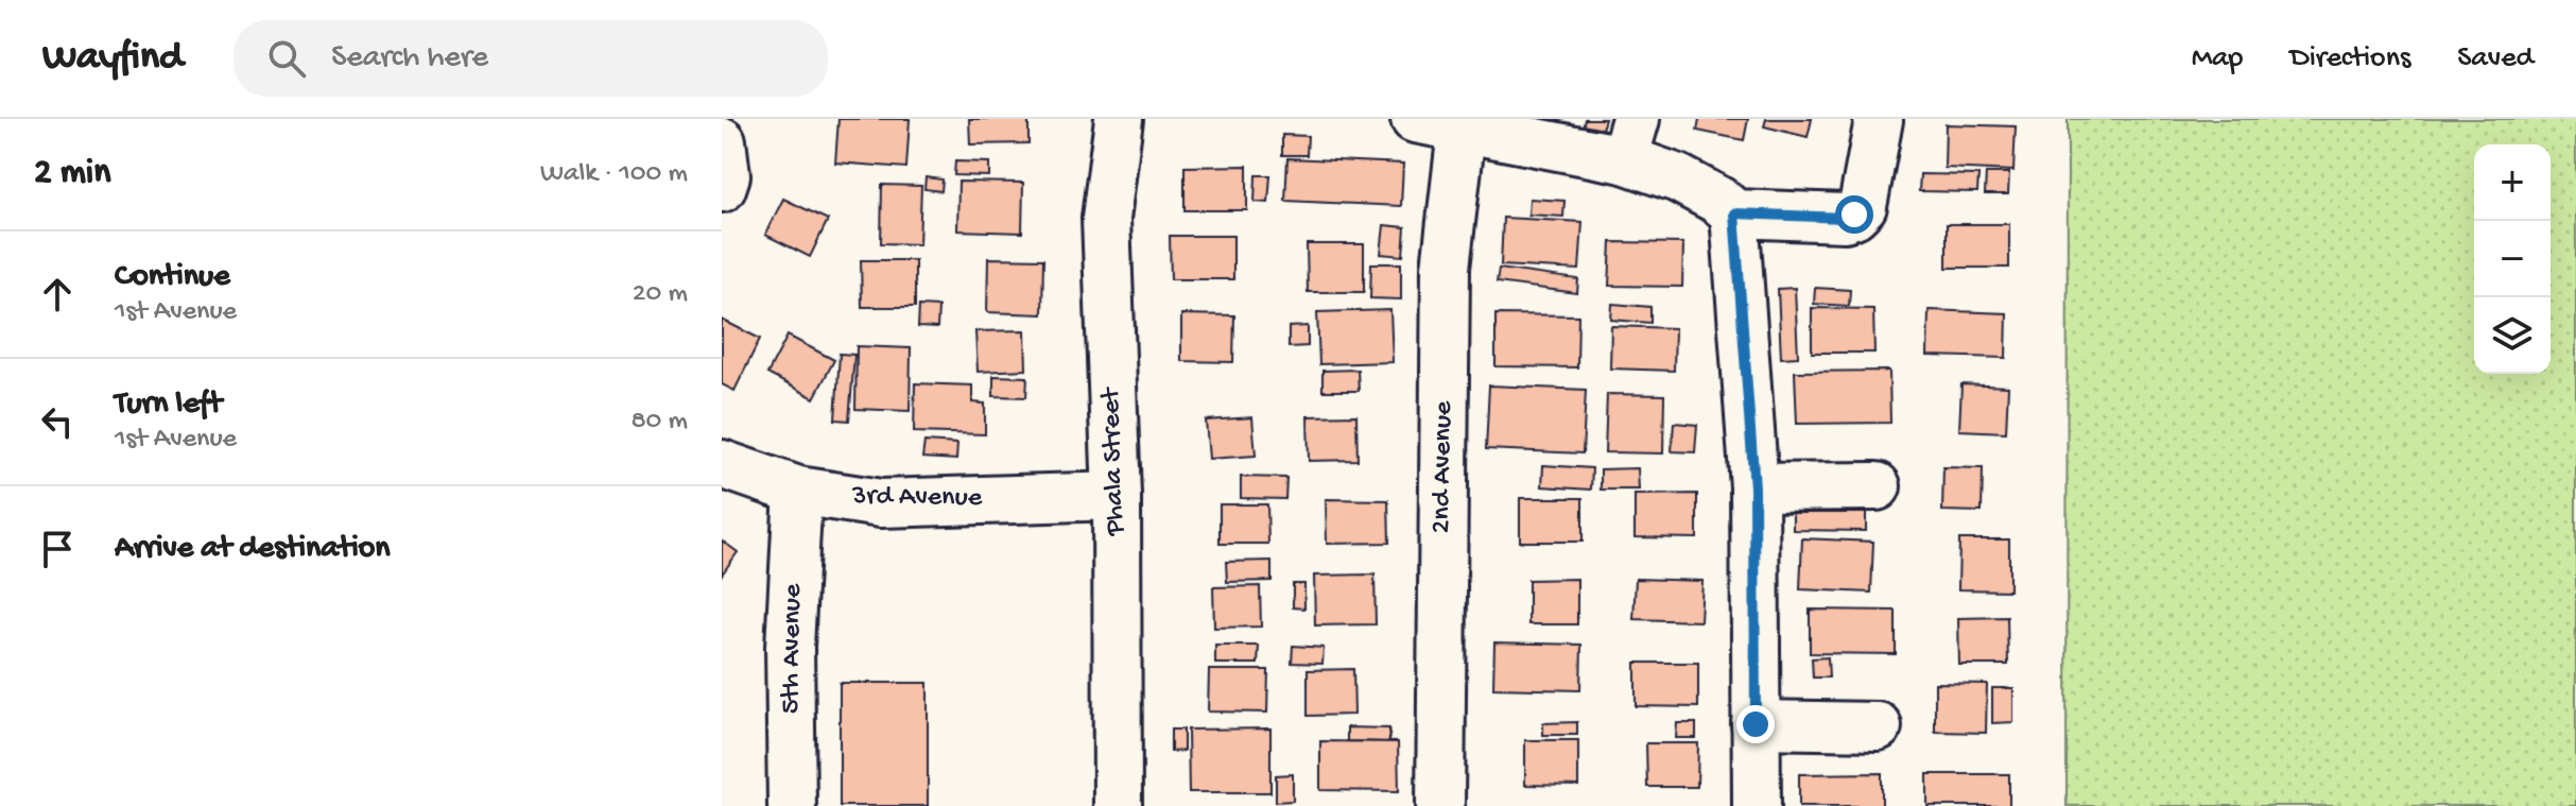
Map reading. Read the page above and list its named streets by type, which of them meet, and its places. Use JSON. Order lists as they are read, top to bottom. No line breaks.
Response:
{"streets":{"street":["Phala Street","2nd Avenue","3rd Avenue","5th Avenue"]},"crossings":[["Phala Street","3rd Avenue"],["3rd Avenue","5th Avenue"]],"page":{"header":"Wayfind","search":"Search here","nav":["Map","Directions","Saved"],"heading":["2 min","Walk · 100 m"],"map_buttons":["+","−"],"list":[["Continue","1st Avenue","20 m"],["Turn left","1st Avenue","80 m"],"Arrive at destination"]}}
